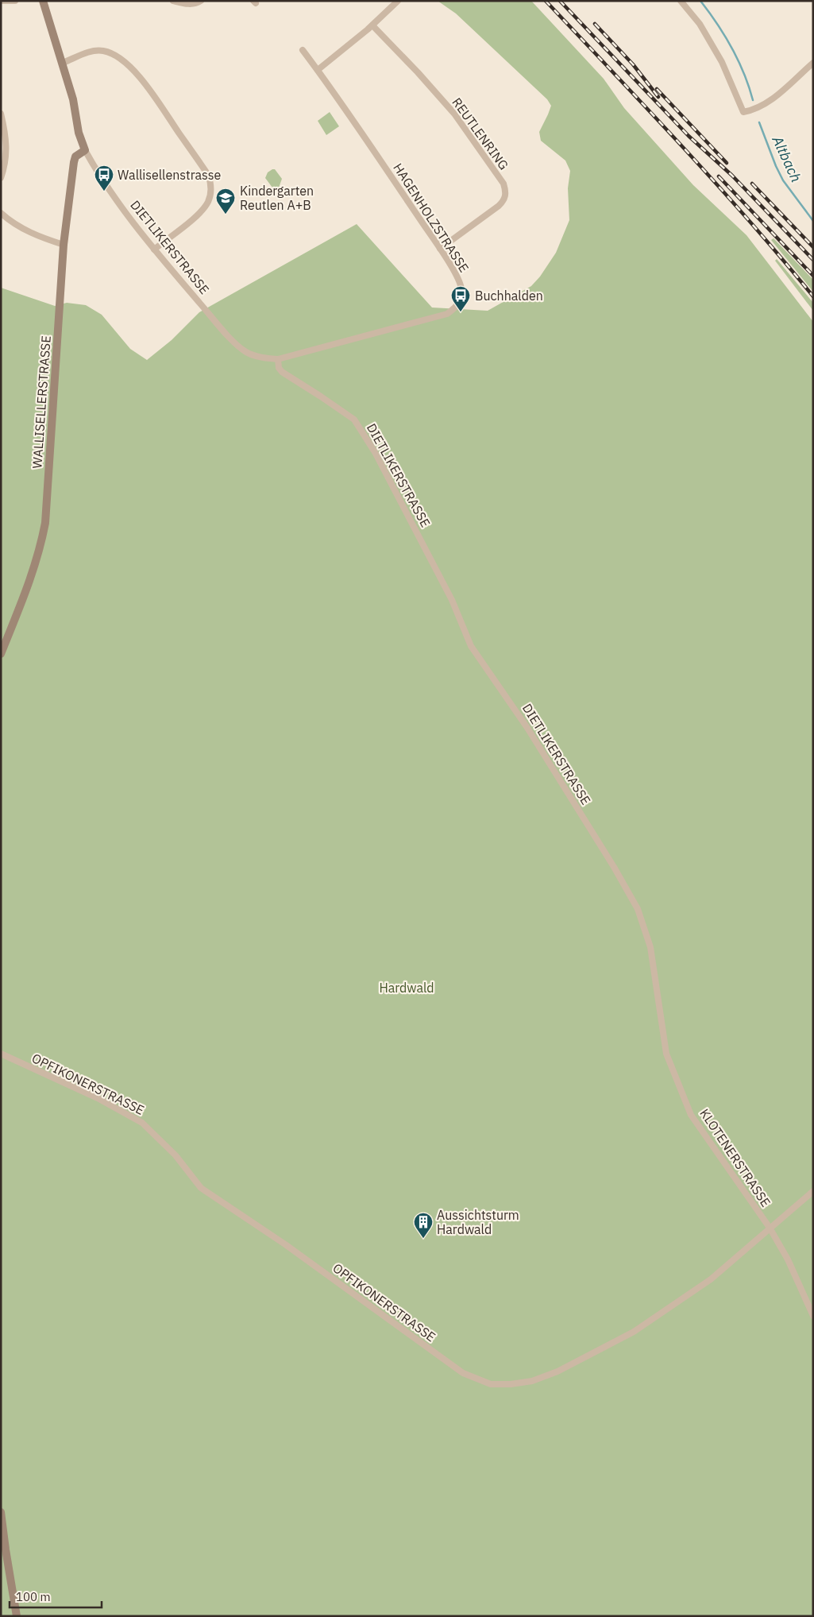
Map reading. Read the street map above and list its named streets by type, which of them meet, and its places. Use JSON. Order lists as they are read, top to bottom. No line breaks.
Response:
{"streets":{"street":["REUTLENRING","HAGENHOLZSTRASSE","DIETLIKERSTRASSE","WALLISELLERSTRASSE","OPFIKONERSTRASSE","KLOTENERSTRASSE"]},"crossings":[["REUTLENRING","HAGENHOLZSTRASSE"],["HAGENHOLZSTRASSE","DIETLIKERSTRASSE"],["DIETLIKERSTRASSE","WALLISELLERSTRASSE"],["DIETLIKERSTRASSE","KLOTENERSTRASSE"],["OPFIKONERSTRASSE","KLOTENERSTRASSE"]],"water":["Altbach"],"parks":["Hardwald"],"places":{"bus stop":["Wallisellenstrasse","Buchhalden"],"school or university":["Kindergarten Reutlen A+B"],"building":["Aussichtsturm Hardwald"]},"scale_bar":"100 m"}
